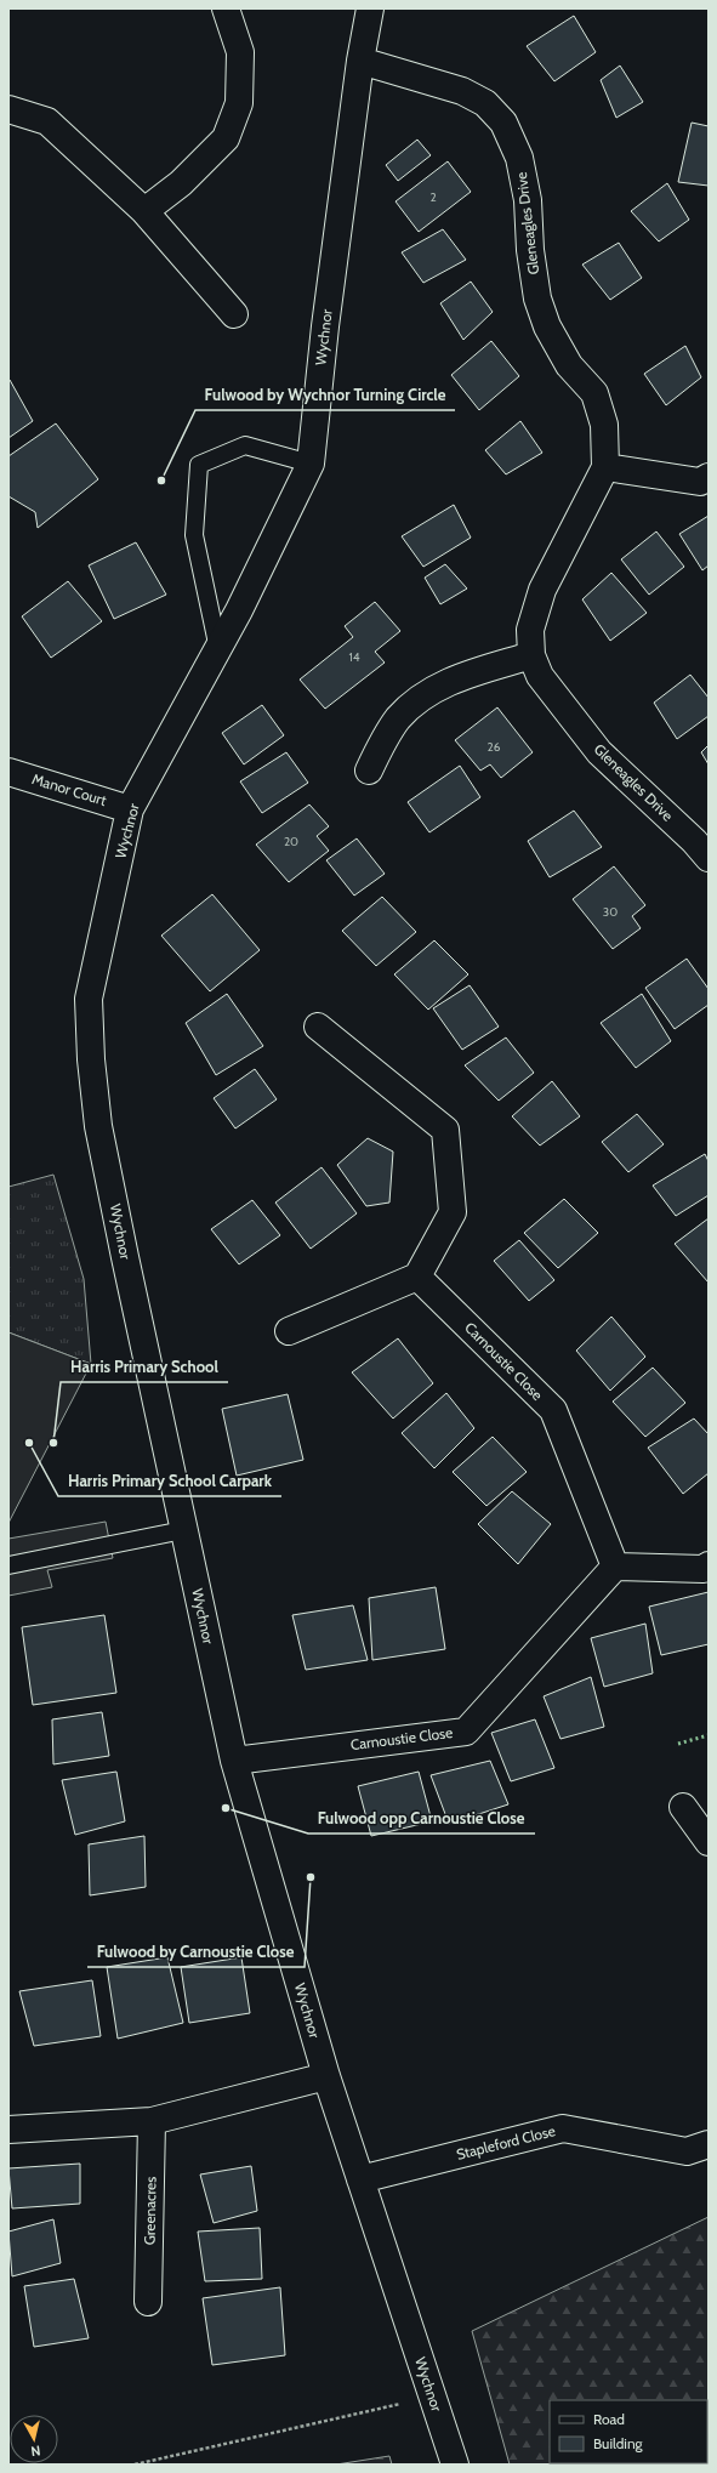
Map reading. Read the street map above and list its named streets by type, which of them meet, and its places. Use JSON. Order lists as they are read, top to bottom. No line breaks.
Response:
{"streets":{"street":["Gleneagles Drive","Wychnor","Manor Court","Carnoustie Close","Stapleford Close","Greenacres"]},"crossings":[["Gleneagles Drive","Wychnor"],["Wychnor","Manor Court"],["Wychnor","Carnoustie Close"],["Wychnor","Stapleford Close"]],"places":["Fulwood by Wychnor Turning Circle","Harris Primary School Carpark","Harris Primary School","Fulwood opp Carnoustie Close","Fulwood by Carnoustie Close"],"house_numbers":["2","14","26","20","30"],"legend":["Road","Building"],"north":"bottom"}
